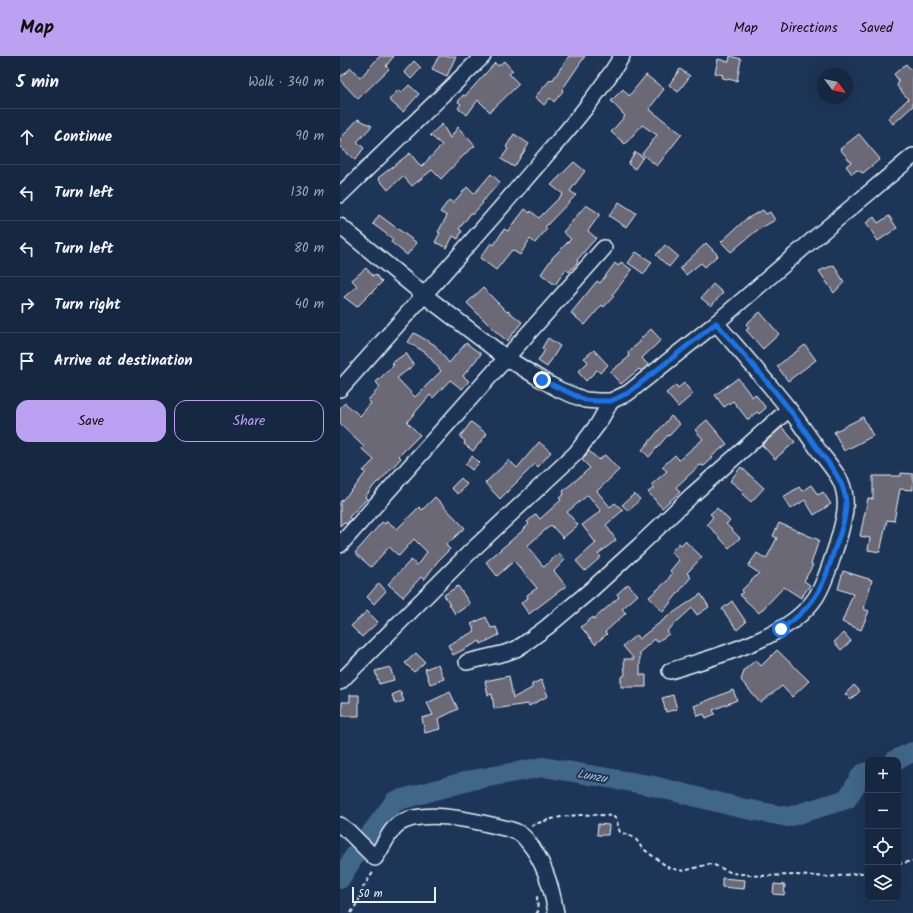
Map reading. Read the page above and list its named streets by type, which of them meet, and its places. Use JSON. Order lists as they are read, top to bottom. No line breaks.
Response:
{"water":["Lunzu"],"scale_bar":"50 m","north":"bottom right","page":{"header":"Map","nav":["Map","Directions","Saved"],"heading":["5 min","Walk · 340 m"],"list":[["Continue","90 m"],["Turn left","130 m"],["Turn left","80 m"],["Turn right","40 m"],"Arrive at destination"],"buttons":["Save","Share"],"map_buttons":["+","−"],"scale":"50 m"}}
